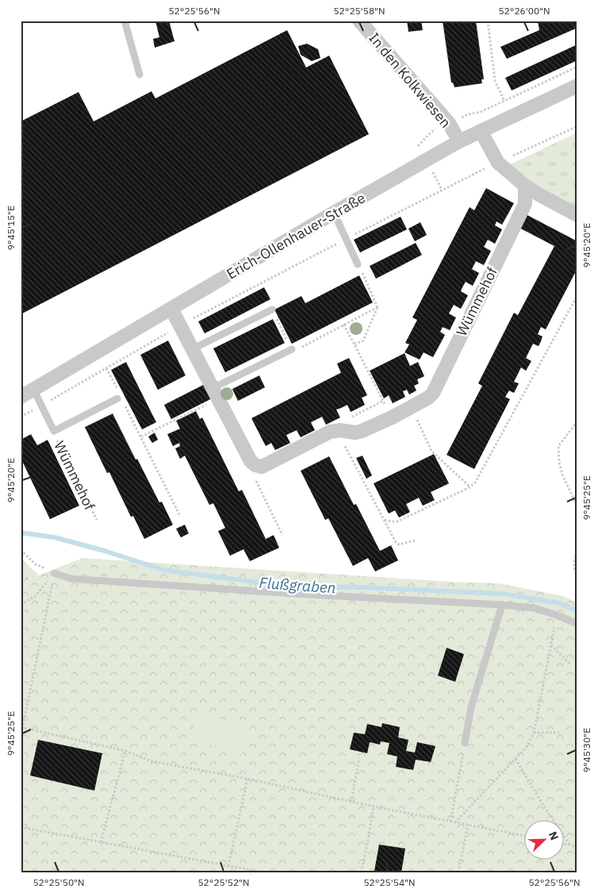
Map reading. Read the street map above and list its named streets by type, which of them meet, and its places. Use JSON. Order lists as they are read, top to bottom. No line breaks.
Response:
{"streets":{"street":["In den Kolkwiesen","Erich-Ollenhauer-Straße","Wümmehof"]},"crossings":[["In den Kolkwiesen","Erich-Ollenhauer-Straße"],["Erich-Ollenhauer-Straße","Wümmehof"]],"water":["Flußgraben"],"north":"top right","coordinates":["52°25'56\"N","52°25'58\"N","52°26'00\"N","9°45'15\"E","9°45'20\"E","9°45'25\"E","9°45'30\"E","52°25'50\"N","52°25'52\"N","52°25'54\"N"]}
